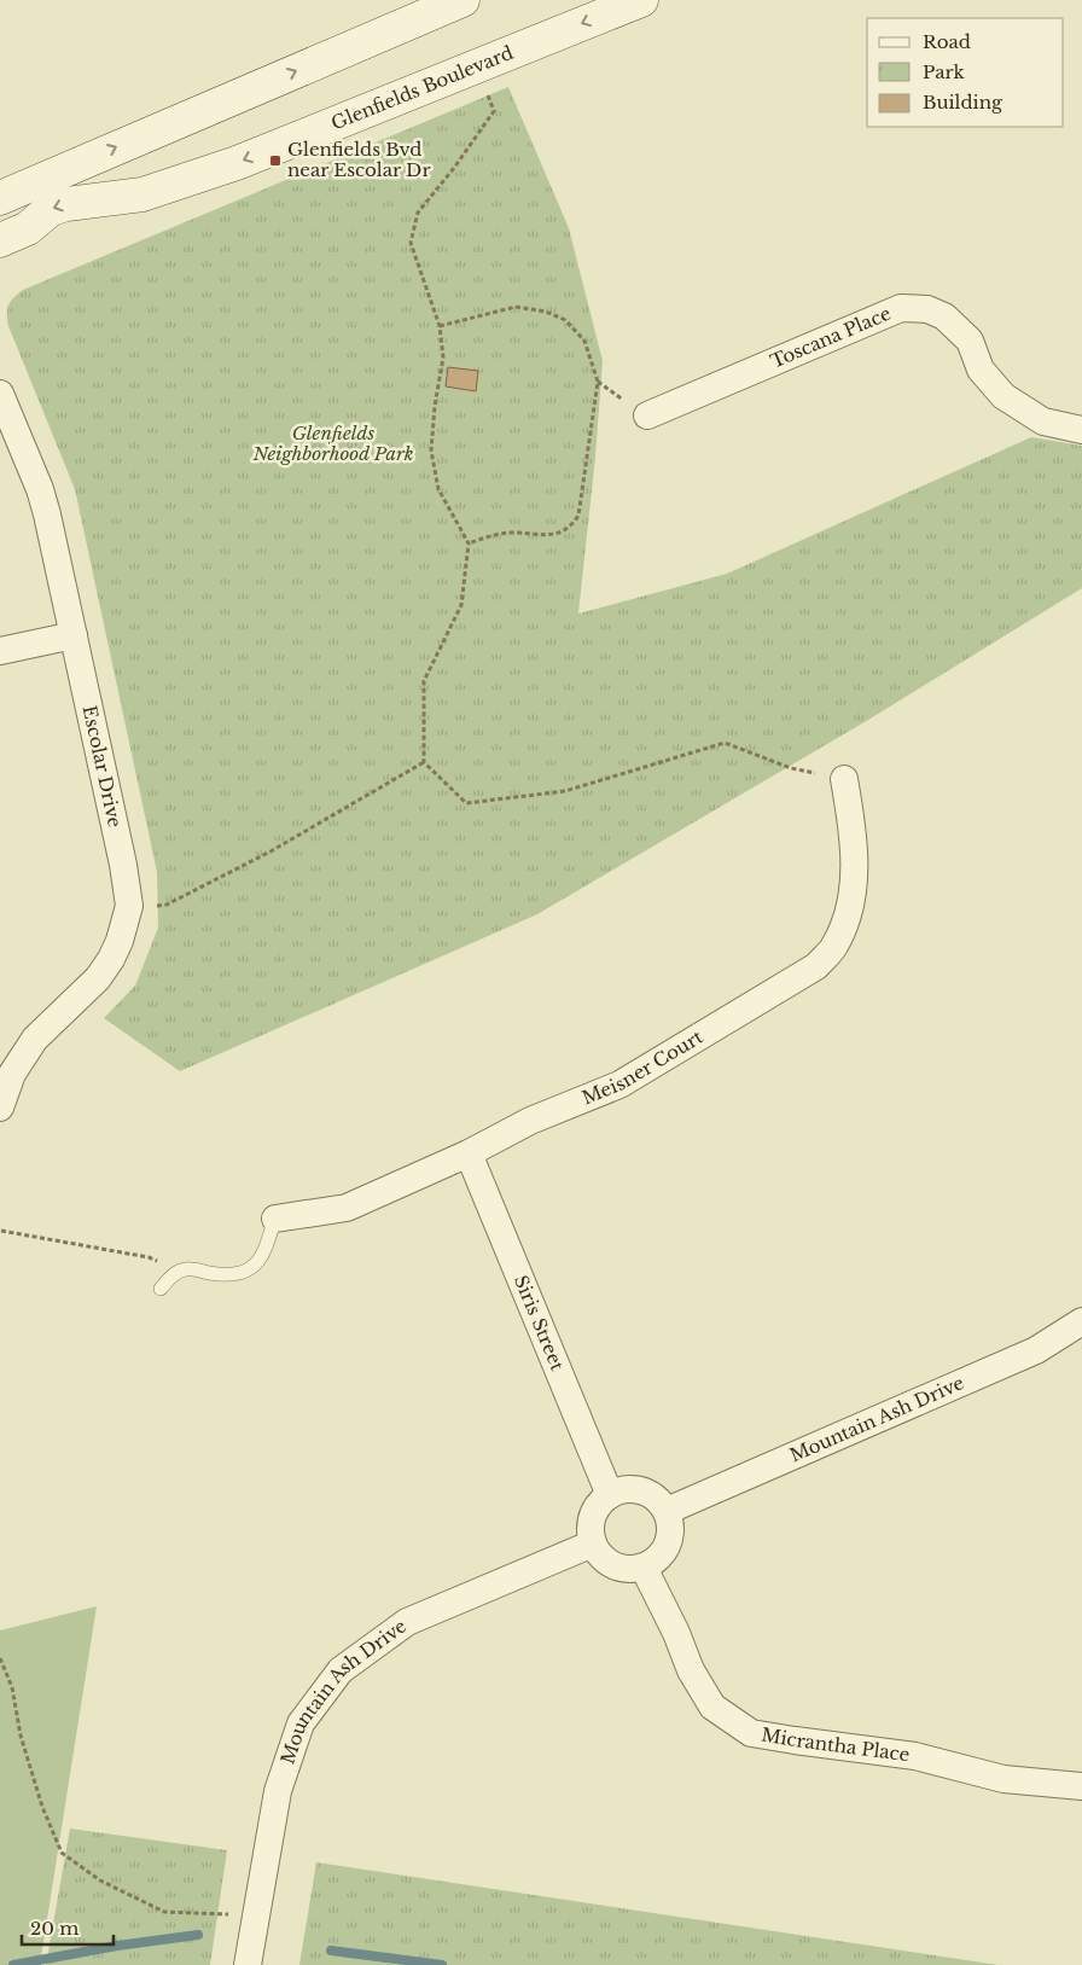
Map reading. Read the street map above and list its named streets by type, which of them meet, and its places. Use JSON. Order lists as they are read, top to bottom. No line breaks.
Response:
{"streets":{"street":["Glenfields Boulevard","Toscana Place","Escolar Drive","Meisner Court","Siris Street","Mountain Ash Drive","Micrantha Place"]},"crossings":[["Meisner Court","Siris Street"],["Siris Street","Mountain Ash Drive"],["Siris Street","Micrantha Place"],["Mountain Ash Drive","Micrantha Place"]],"parks":["Glenfields Neighborhood Park"],"places":{"transit":["Glenfields Bvd near Escolar Dr"]},"legend":["Road","Park","Building"],"scale_bar":"20 m"}
